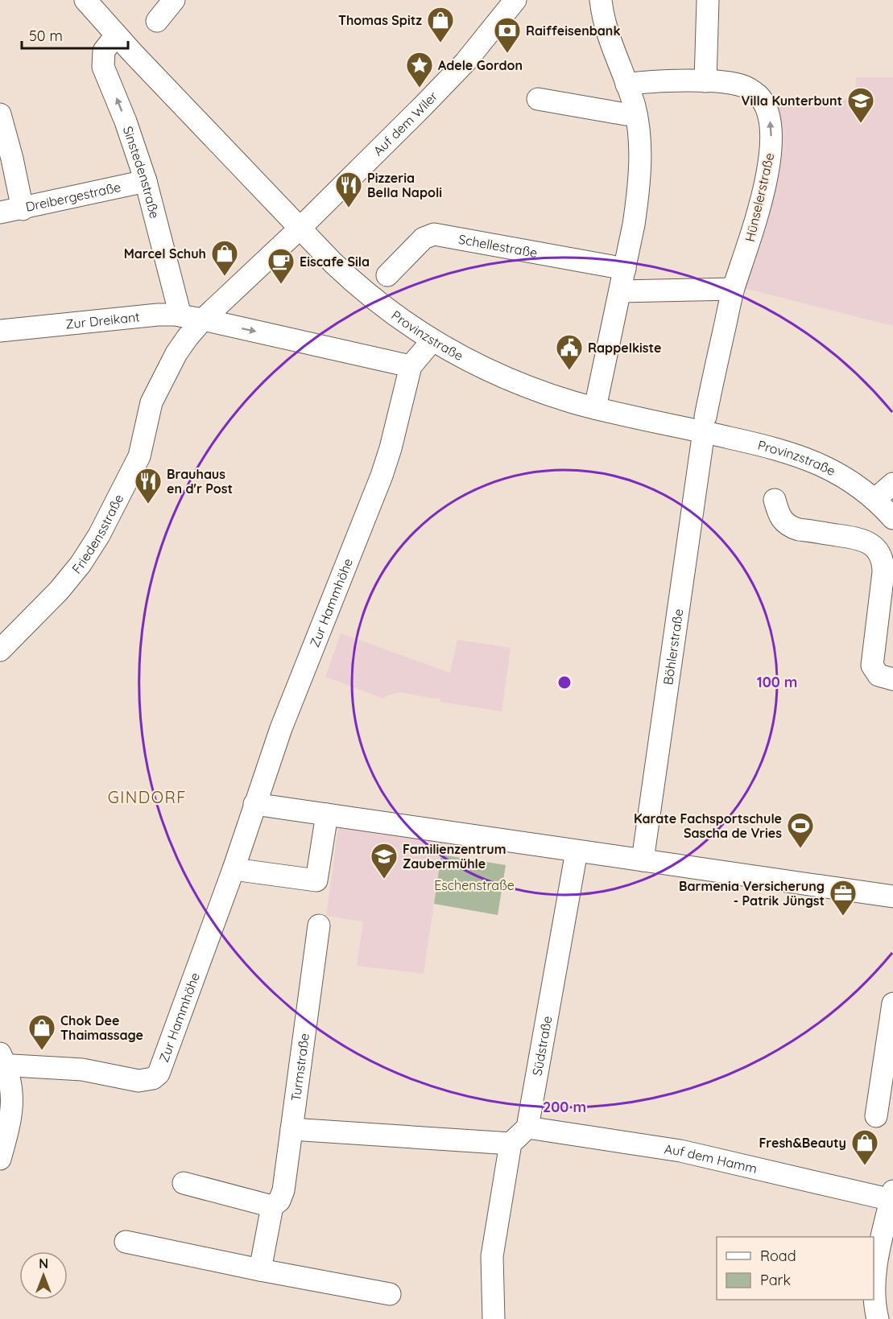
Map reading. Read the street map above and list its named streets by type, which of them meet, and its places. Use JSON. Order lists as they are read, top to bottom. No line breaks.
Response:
{"streets":{"street":["Auf dem Wiler","Sinstedenstraße","Dreibergestraße","Hünselerstraße","Schellestraße","Zur Dreikant","Provinzstraße","Friedensstraße","Zur Hammhöhe","Böhlerstraße","Südstraße","Turmstraße","Auf dem Hamm"]},"crossings":[["Auf dem Wiler","Zur Dreikant"],["Auf dem Wiler","Provinzstraße"],["Auf dem Wiler","Friedensstraße"],["Sinstedenstraße","Dreibergestraße"],["Sinstedenstraße","Zur Dreikant"],["Sinstedenstraße","Provinzstraße"],["Hünselerstraße","Provinzstraße"],["Hünselerstraße","Böhlerstraße"],["Zur Dreikant","Friedensstraße"],["Provinzstraße","Zur Hammhöhe"],["Provinzstraße","Böhlerstraße"],["Südstraße","Auf dem Hamm"]],"one_way":["Hünselerstraße"],"districts":["GINDORF"],"parks":["Eschenstraße"],"places":{"shop":["Thomas Spitz","Marcel Schuh","Chok Dee Thaimassage","Fresh&Beauty"],"bank":["Raiffeisenbank"],"place":["Adele Gordon"],"school or university":["Villa Kunterbunt","Familienzentrum Zaubermühle"],"restaurant":["Pizzeria Bella Napoli","Brauhaus en d'r Post"],"cafe":["Eiscafe Sila"],"public building":["Rappelkiste"],"sports":["Karate Fachsportschule Sascha de Vries"],"office":["Barmenia Versicherung - Patrik Jüngst"]},"legend":["Road","Park"],"scale_bar":"50 m","north":"top","rings":["100 m","200 m"]}
